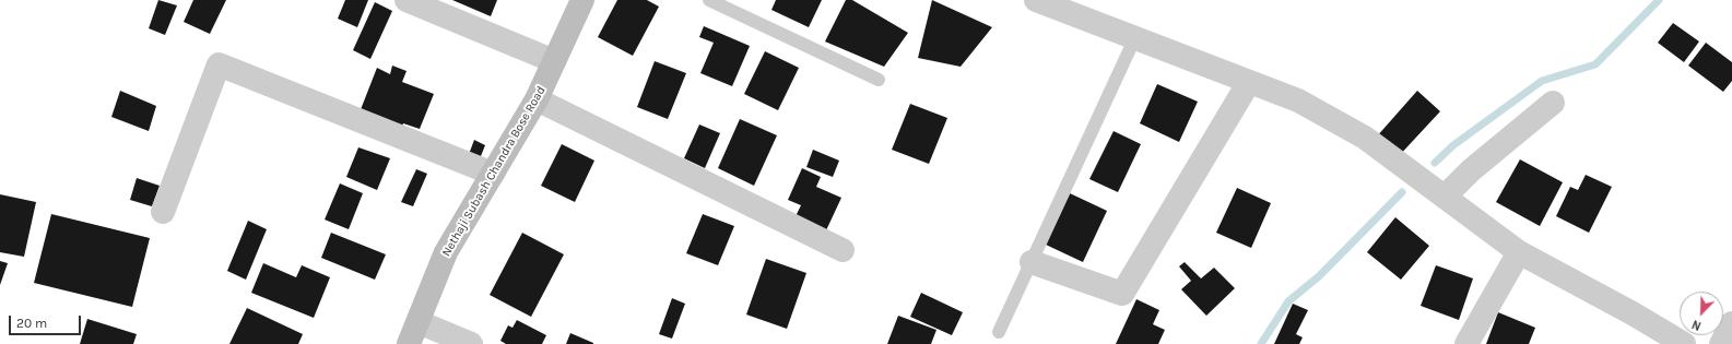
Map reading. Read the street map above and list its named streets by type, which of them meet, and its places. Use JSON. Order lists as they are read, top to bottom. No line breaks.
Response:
{"streets":{"main road":["Nethaji Subash Chandra Bose Road"]},"scale_bar":"20 m","north":"bottom left"}
